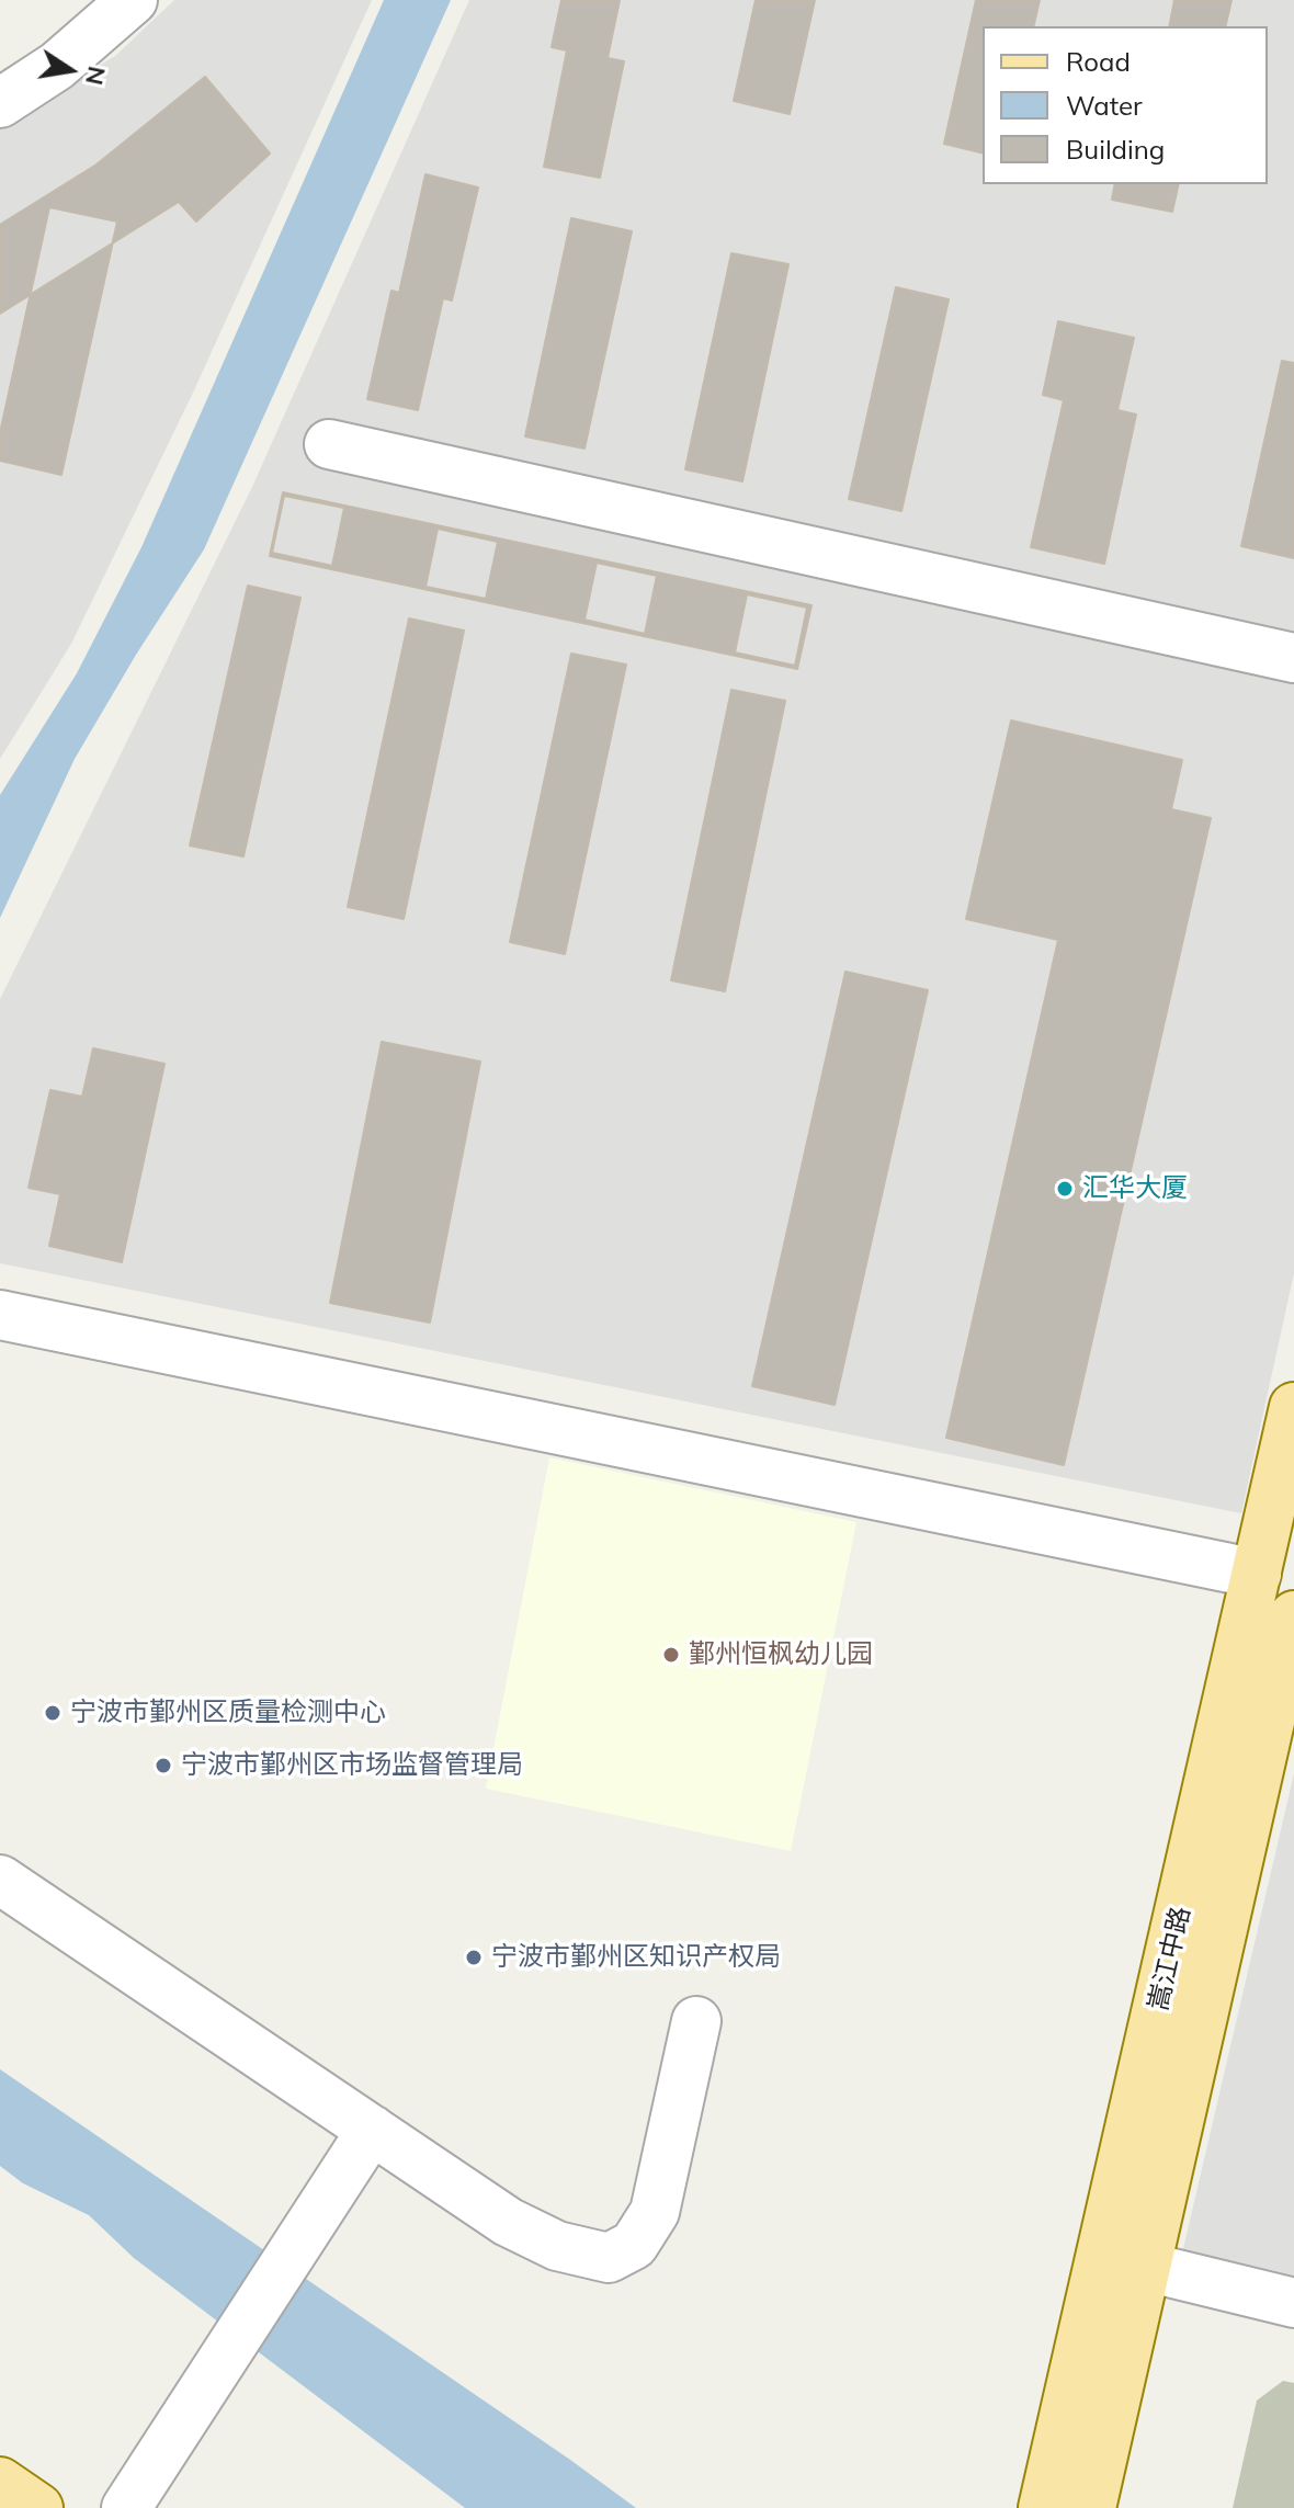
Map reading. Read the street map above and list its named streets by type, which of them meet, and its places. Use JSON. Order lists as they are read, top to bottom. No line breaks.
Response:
{"streets":{"main road":["嵩江中路"]},"places":["汇华大厦","鄞州恒枫幼儿园","宁波市鄞州区质量检测中心","宁波市鄞州区市场监督管理局","宁波市鄞州区知识产权局"],"legend":["Road","Water","Building"],"north":"right"}
